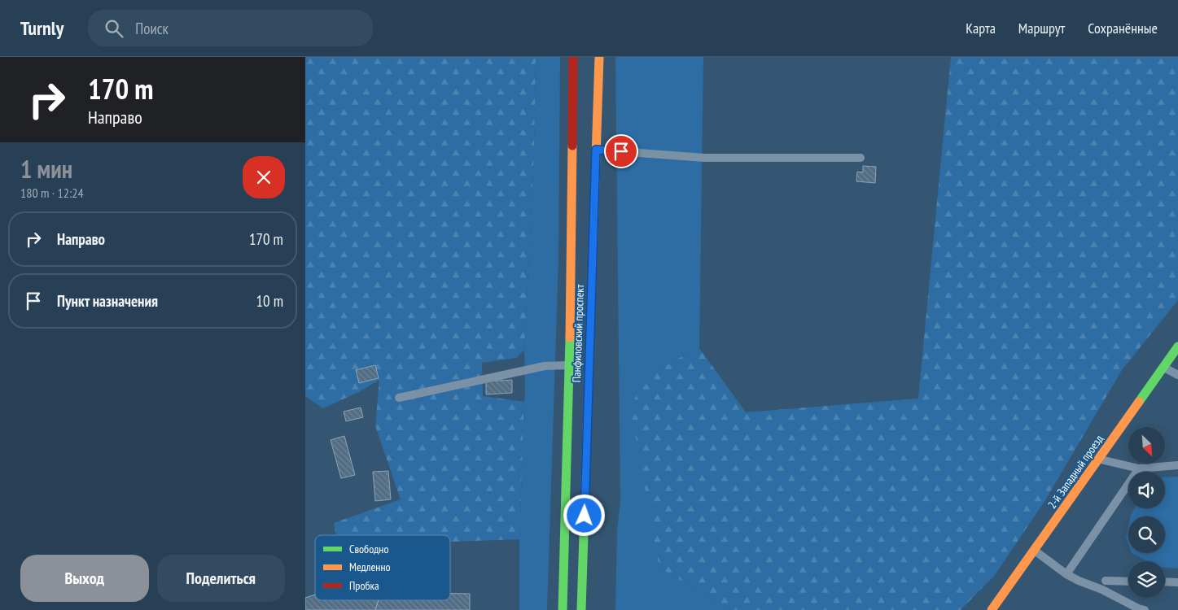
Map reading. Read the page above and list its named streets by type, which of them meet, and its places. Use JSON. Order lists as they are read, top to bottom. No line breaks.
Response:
{"streets":{"main road":["Панфиловский проспект","2-й Западный проезд"]},"legend":["Свободно","Медленно","Пробка"],"north":"bottom right","page":{"header":"Turnly","search":"Поиск","nav":["Карта","Маршрут","Сохранённые"],"turn":["170 m","Направо"],"heading":["1 мин","180 m · 12:24"],"list":[{"name":"Направо","value":"170 m"},{"name":"Пункт назначения","value":"10 m"}],"buttons":["Выход","Поделиться"]}}
